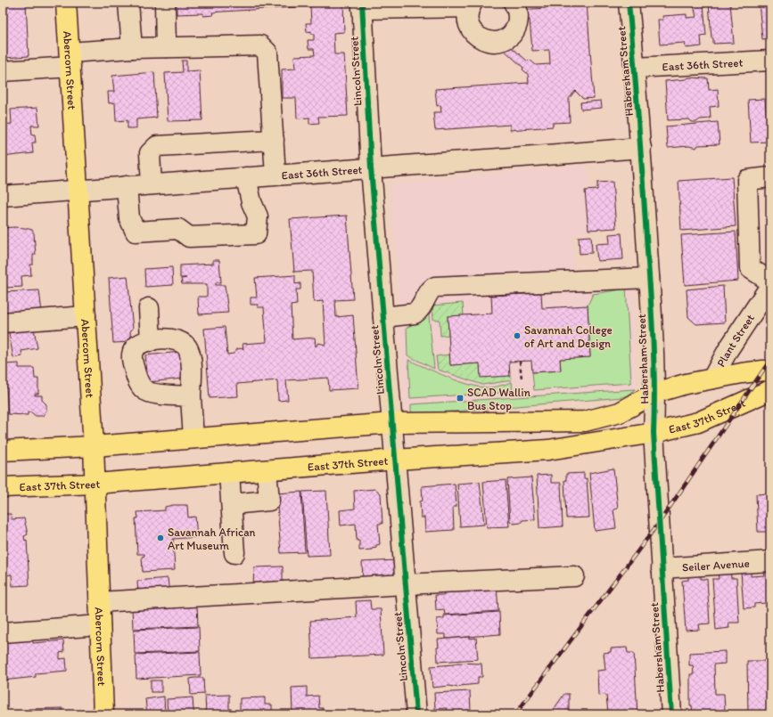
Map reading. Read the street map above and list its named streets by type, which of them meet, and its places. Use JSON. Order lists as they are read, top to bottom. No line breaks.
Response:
{"streets":{"main road":["Abercorn Street","East 37th Street"],"street":["East 36th Street","Lincoln Street","Habersham Street","Plant Street","Seiler Avenue"]},"crossings":[["East 36th Street","Abercorn Street"],["East 36th Street","Lincoln Street"],["East 36th Street","Habersham Street"],["Abercorn Street","East 37th Street"],["Lincoln Street","East 37th Street"],["Habersham Street","East 37th Street"],["Habersham Street","Seiler Avenue"]],"places":{"other":["Savannah College of Art and Design","Savannah African Art Museum"],"transit":["SCAD Wallin Bus Stop"]}}
